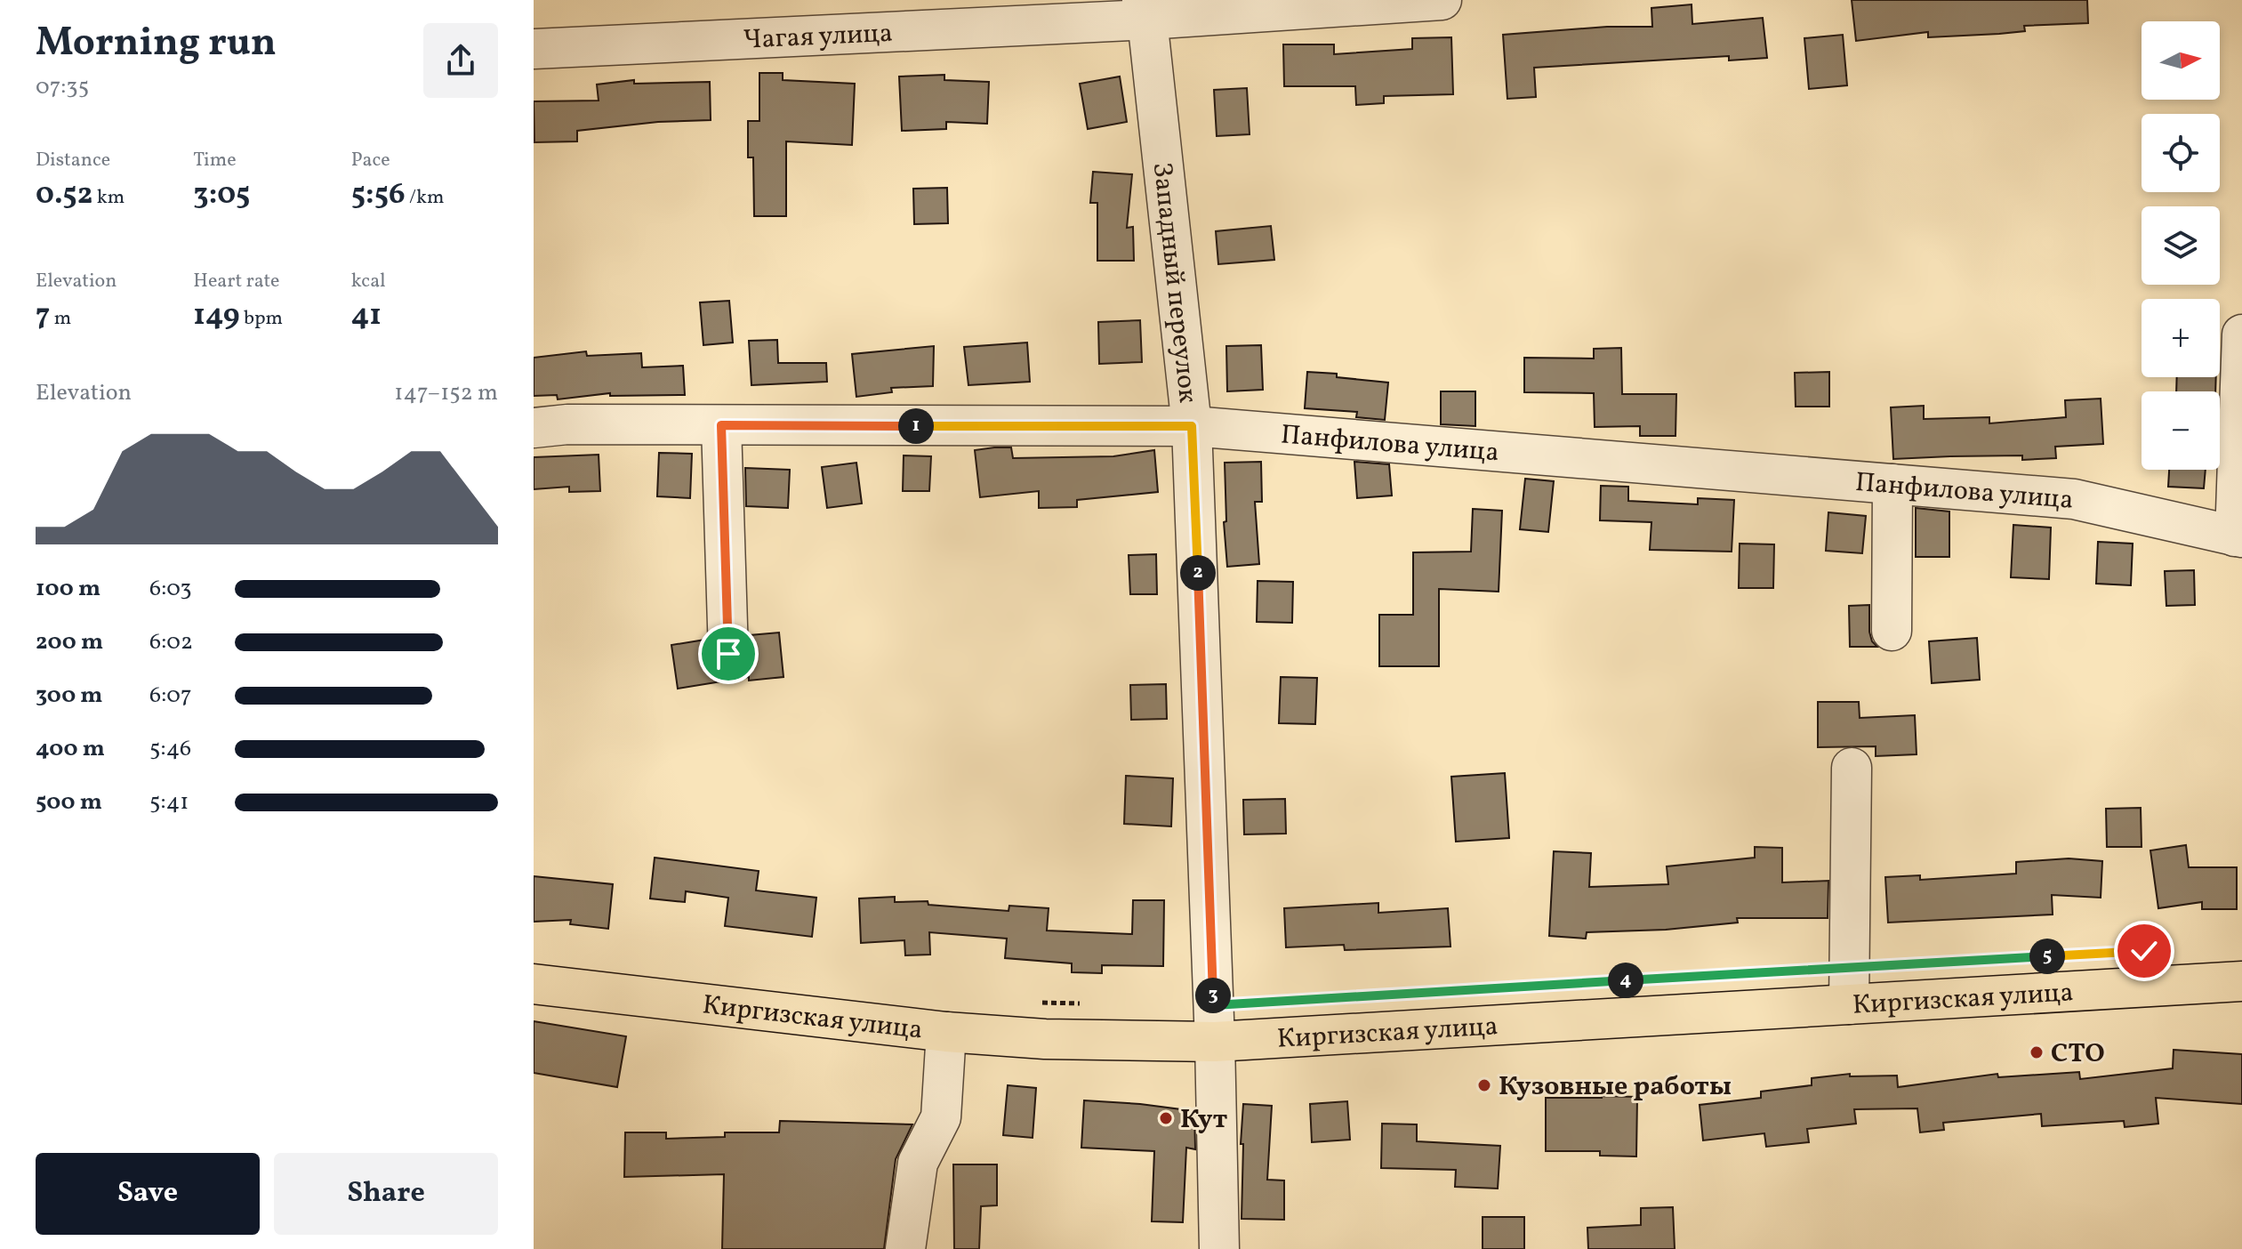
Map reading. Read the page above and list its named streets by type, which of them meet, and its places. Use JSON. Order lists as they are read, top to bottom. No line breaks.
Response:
{"streets":{"main road":["Киргизская улица"],"street":["Чагая улица","Западный переулок","Панфилова улица"]},"crossings":[["Чагая улица","Западный переулок"],["Западный переулок","Панфилова улица"],["Западный переулок","Киргизская улица"]],"places":["СТО","Кузовные работы","Кут"],"north":"right","page":{"heading":["Morning run","07:35"],"map_buttons":["+","−"],"stats":[["Distance","0.52 km"],["Time","3:05"],["Pace","5:56 /km"],["Elevation","7 m"],["Heart rate","149 bpm"],["kcal","41"]],"chart":["Elevation","147–152 m"],"pins":["1","2","5","4","3"],"list":[{"name":"100 m","note":"6:03"},{"name":"200 m","note":"6:02"},{"name":"300 m","note":"6:07"},{"name":"400 m","note":"5:46"},{"name":"500 m","note":"5:41"}],"buttons":["Save","Share"]}}
